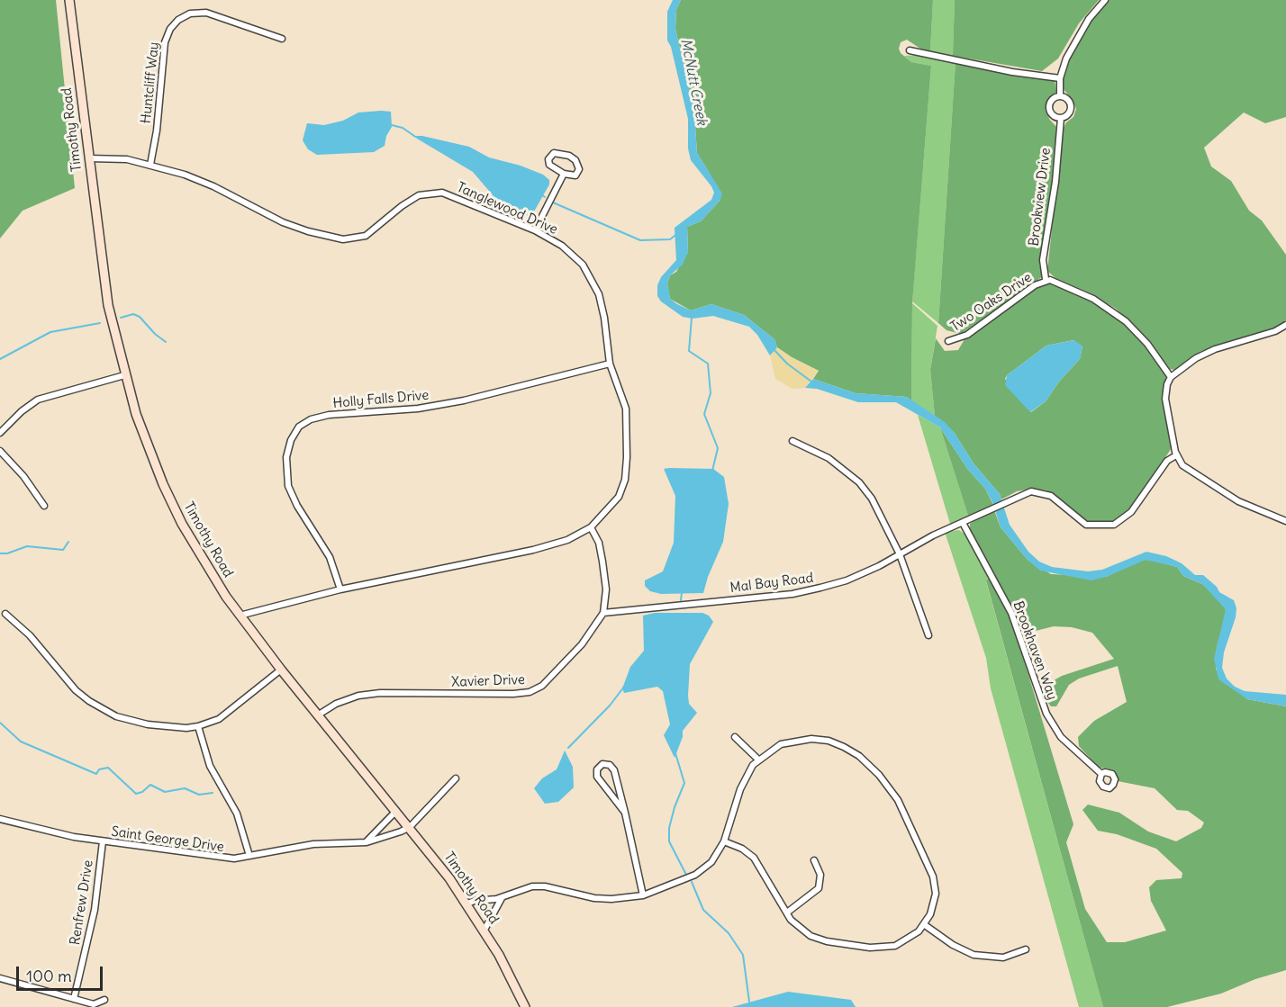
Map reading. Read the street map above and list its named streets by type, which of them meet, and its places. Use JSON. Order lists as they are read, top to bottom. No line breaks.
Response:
{"streets":{"main road":["Timothy Road"],"street":["Huntcliff Way","Brookview Drive","Tanglewood Drive","Two Oaks Drive","Holly Falls Drive","Mal Bay Road","Brookhaven Way","Xavier Drive","Saint George Drive","Renfrew Drive"]},"crossings":[["Huntcliff Way","Tanglewood Drive"],["Timothy Road","Tanglewood Drive"],["Timothy Road","Xavier Drive"],["Timothy Road","Saint George Drive"],["Brookview Drive","Two Oaks Drive"],["Tanglewood Drive","Holly Falls Drive"],["Tanglewood Drive","Xavier Drive"],["Mal Bay Road","Brookhaven Way"],["Mal Bay Road","Xavier Drive"],["Saint George Drive","Renfrew Drive"]],"water":["McNutt Creek"],"scale_bar":"100 m"}
